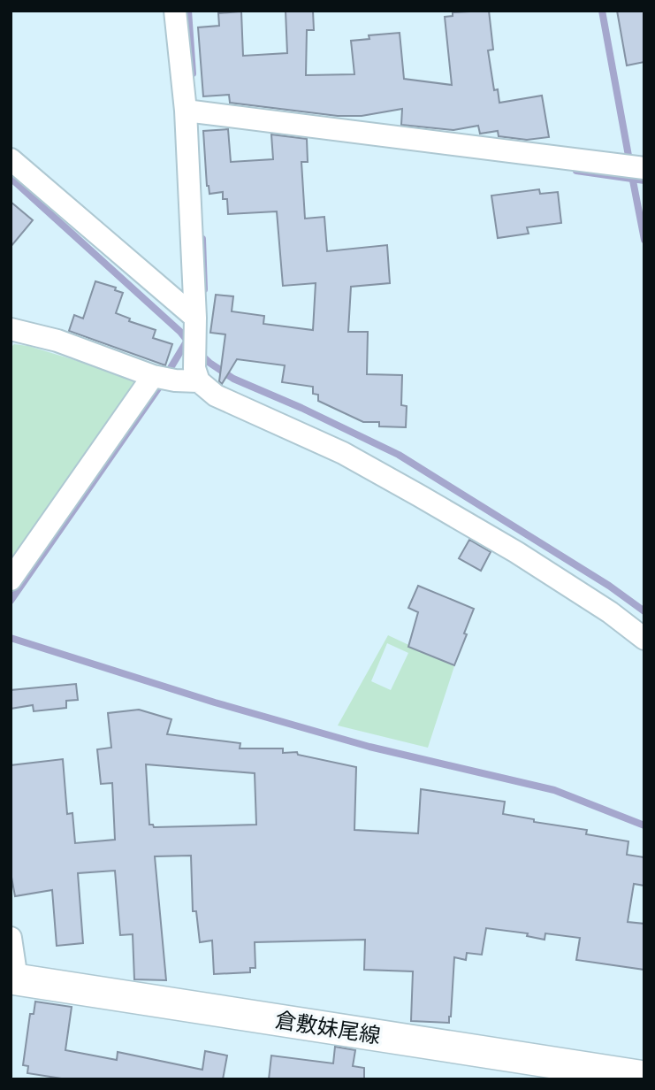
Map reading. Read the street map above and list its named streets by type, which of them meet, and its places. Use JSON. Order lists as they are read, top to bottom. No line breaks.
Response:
{"streets":{"main road":["倉敷妹尾線"]}}
